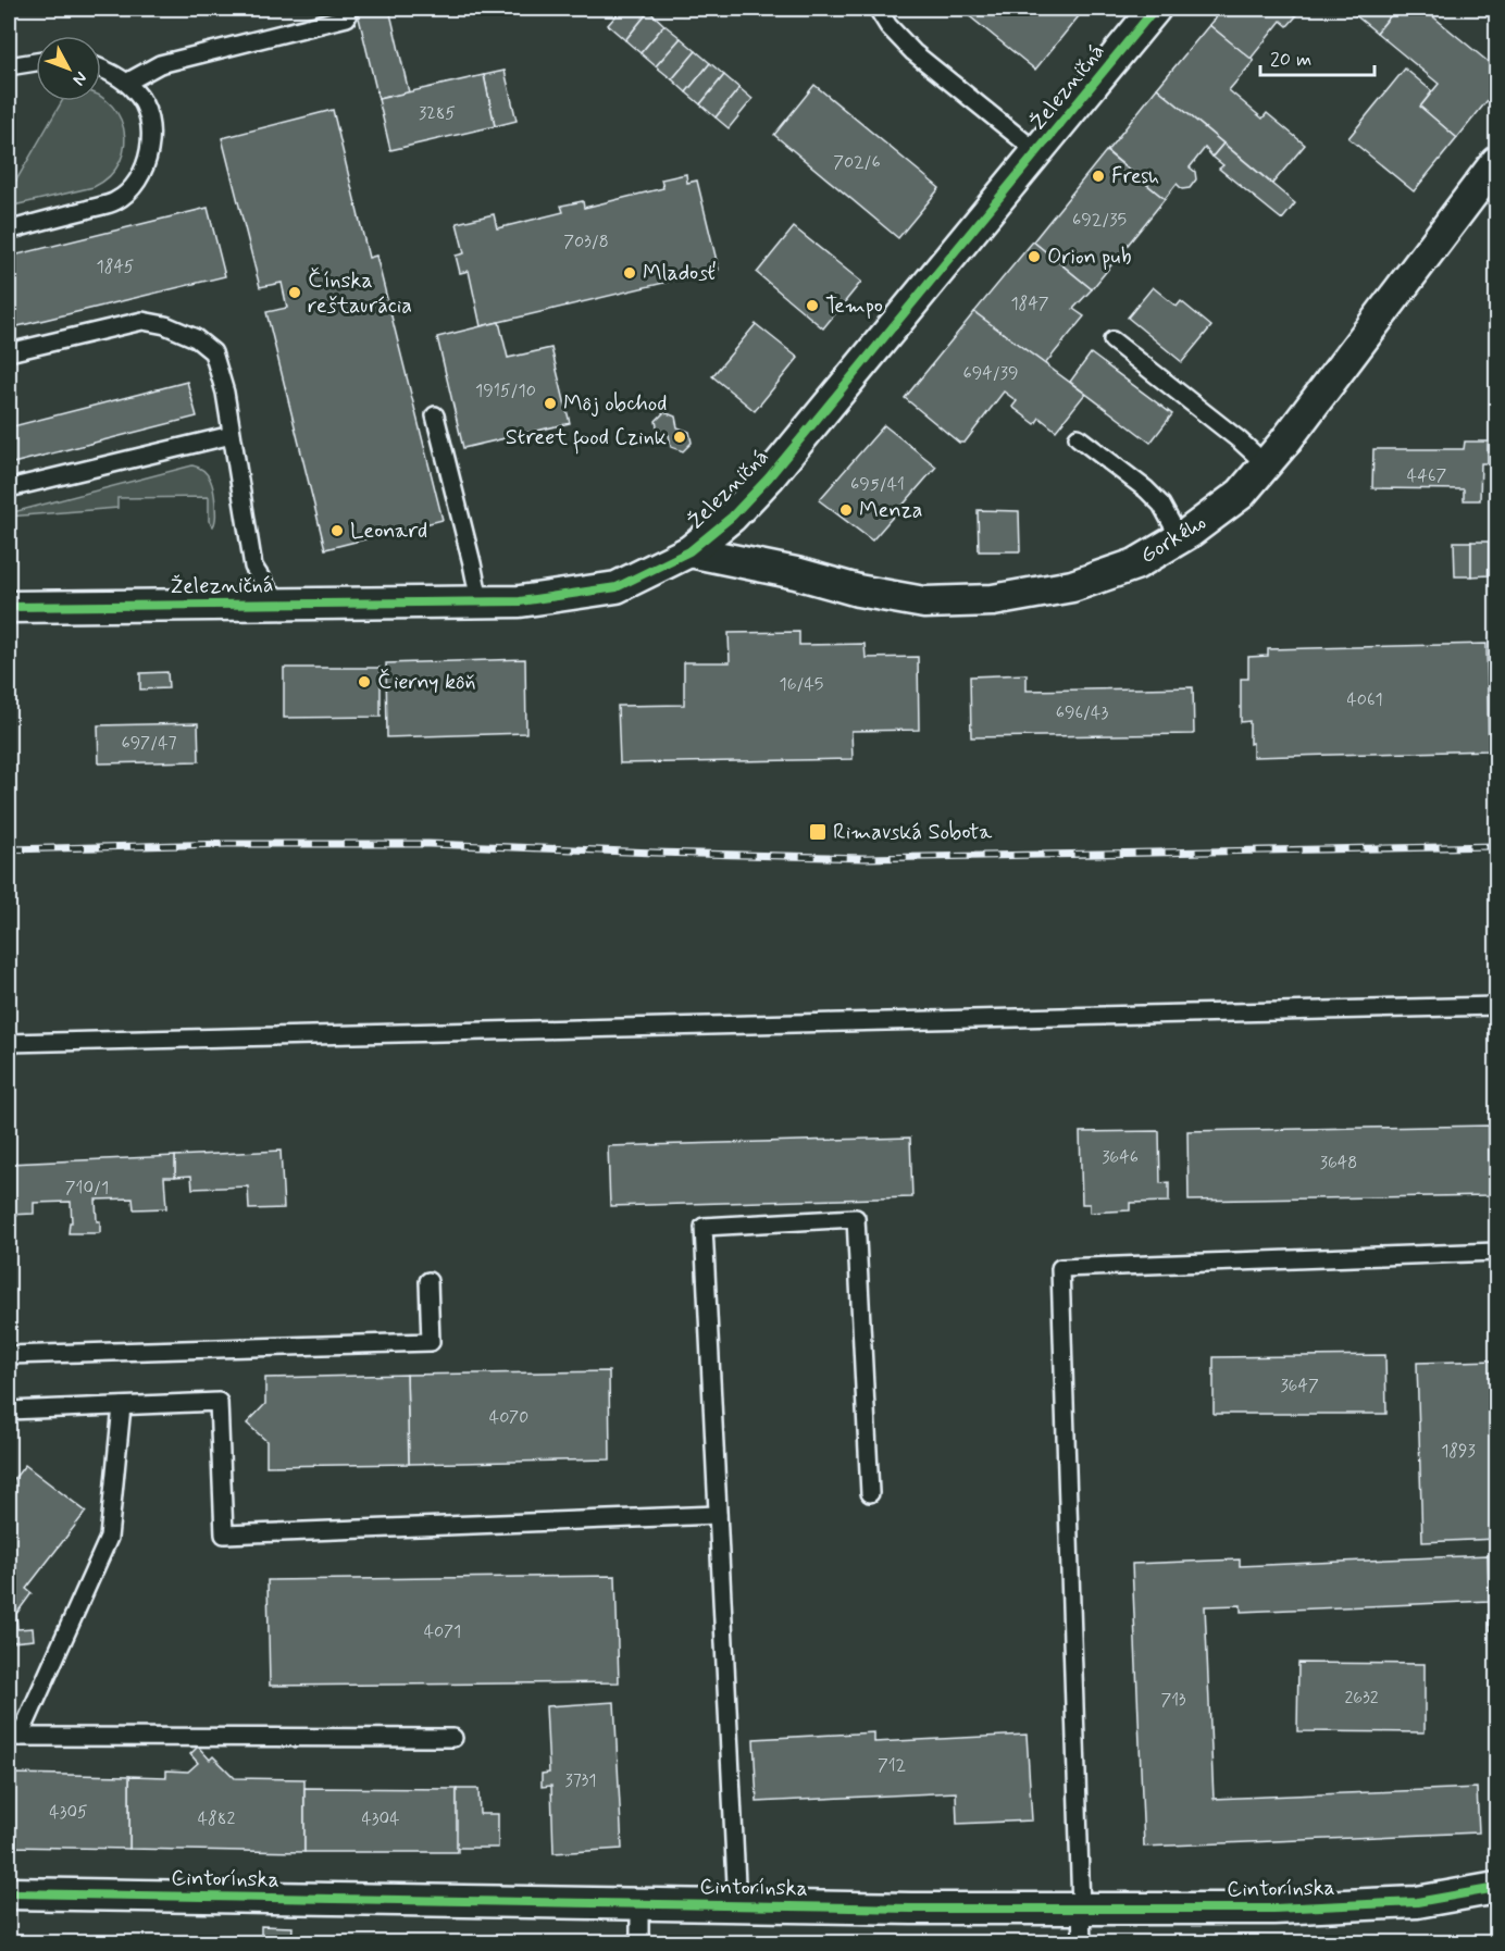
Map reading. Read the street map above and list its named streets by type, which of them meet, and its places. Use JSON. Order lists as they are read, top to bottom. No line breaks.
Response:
{"streets":{"street":["Železničná","Gorkého","Cintorínska"]},"crossings":[["Železničná","Gorkého"]],"places":{"other":["Fresh","Orion pub","Mladosť","Čínska reštaurácia","Tempo","Môj obchod","Street food Czink","Menza","Leonard","Čierny kôň"],"transit":["Rimavská Sobota"]},"house_numbers":["3285","702/6","692/35","703/8","1845","1847","694/39","1915/10","4467","695/41","16/45","4061","696/43","697/47","3646","3648","710/1","3647","4070","1893","4071","2632","713","712","3731","4305","4882","4304"],"scale_bar":"20 m","north":"bottom right"}
